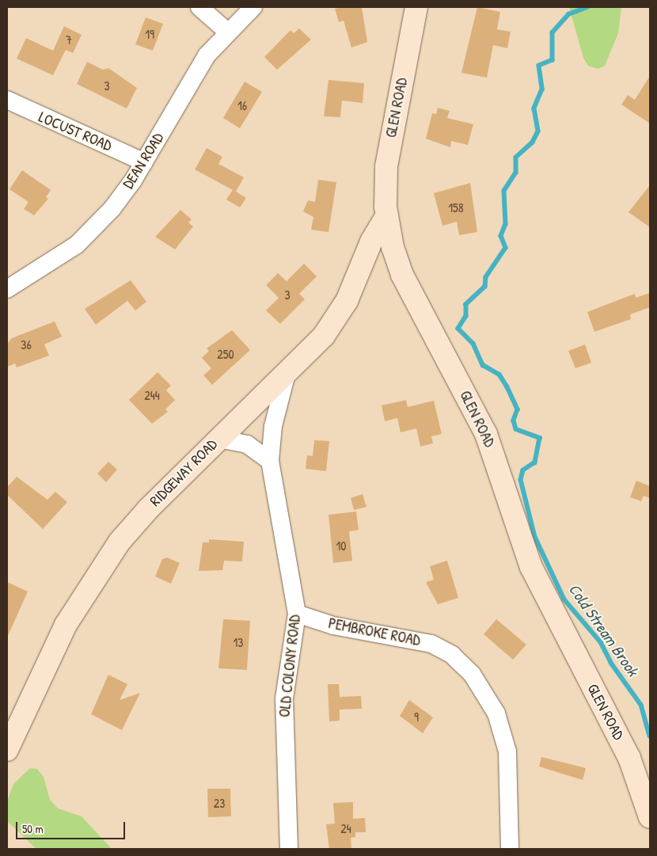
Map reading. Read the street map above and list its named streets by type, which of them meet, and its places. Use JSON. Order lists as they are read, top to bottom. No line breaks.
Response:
{"streets":{"street":["GLEN ROAD","LOCUST ROAD","DEAN ROAD","RIDGEWAY ROAD","PEMBROKE ROAD","OLD COLONY ROAD"]},"crossings":[["GLEN ROAD","RIDGEWAY ROAD"],["LOCUST ROAD","DEAN ROAD"],["RIDGEWAY ROAD","OLD COLONY ROAD"],["PEMBROKE ROAD","OLD COLONY ROAD"]],"water":["Cold Stream Brook"],"house_numbers":["19","7","3","16","158","3","36","250","244","10","13","9","23","24"],"scale_bar":"50 m"}
